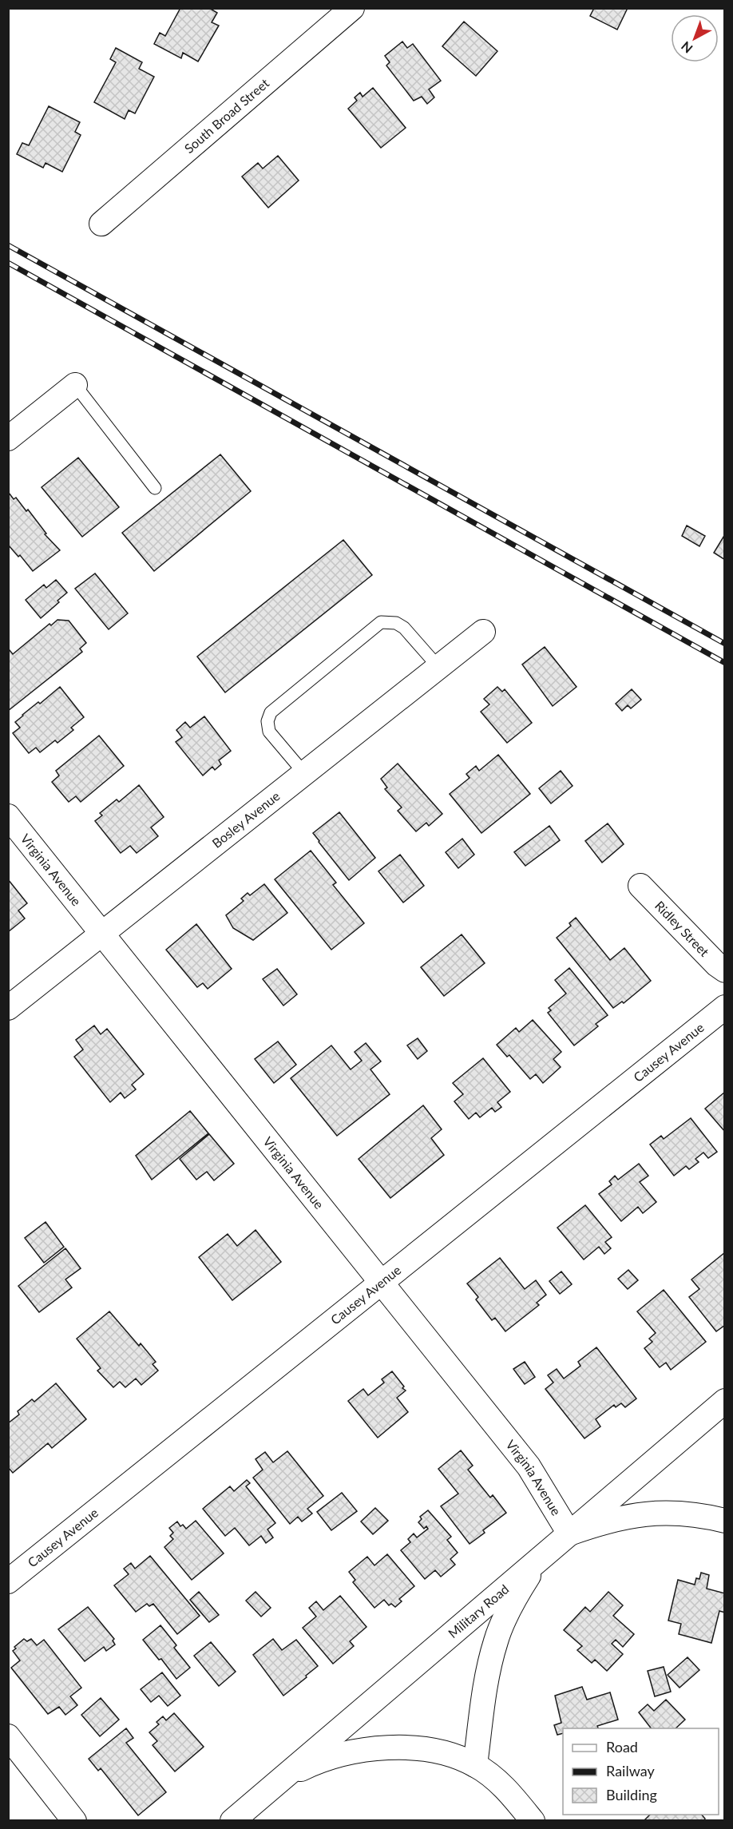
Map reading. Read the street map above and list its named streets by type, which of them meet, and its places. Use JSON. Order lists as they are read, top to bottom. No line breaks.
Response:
{"streets":{"street":["South Broad Street","Bosley Avenue","Virginia Avenue","Ridley Street","Causey Avenue","Military Road"]},"crossings":[["Bosley Avenue","Virginia Avenue"],["Virginia Avenue","Causey Avenue"],["Virginia Avenue","Military Road"]],"legend":["Road","Railway","Building"],"north":"bottom left"}
